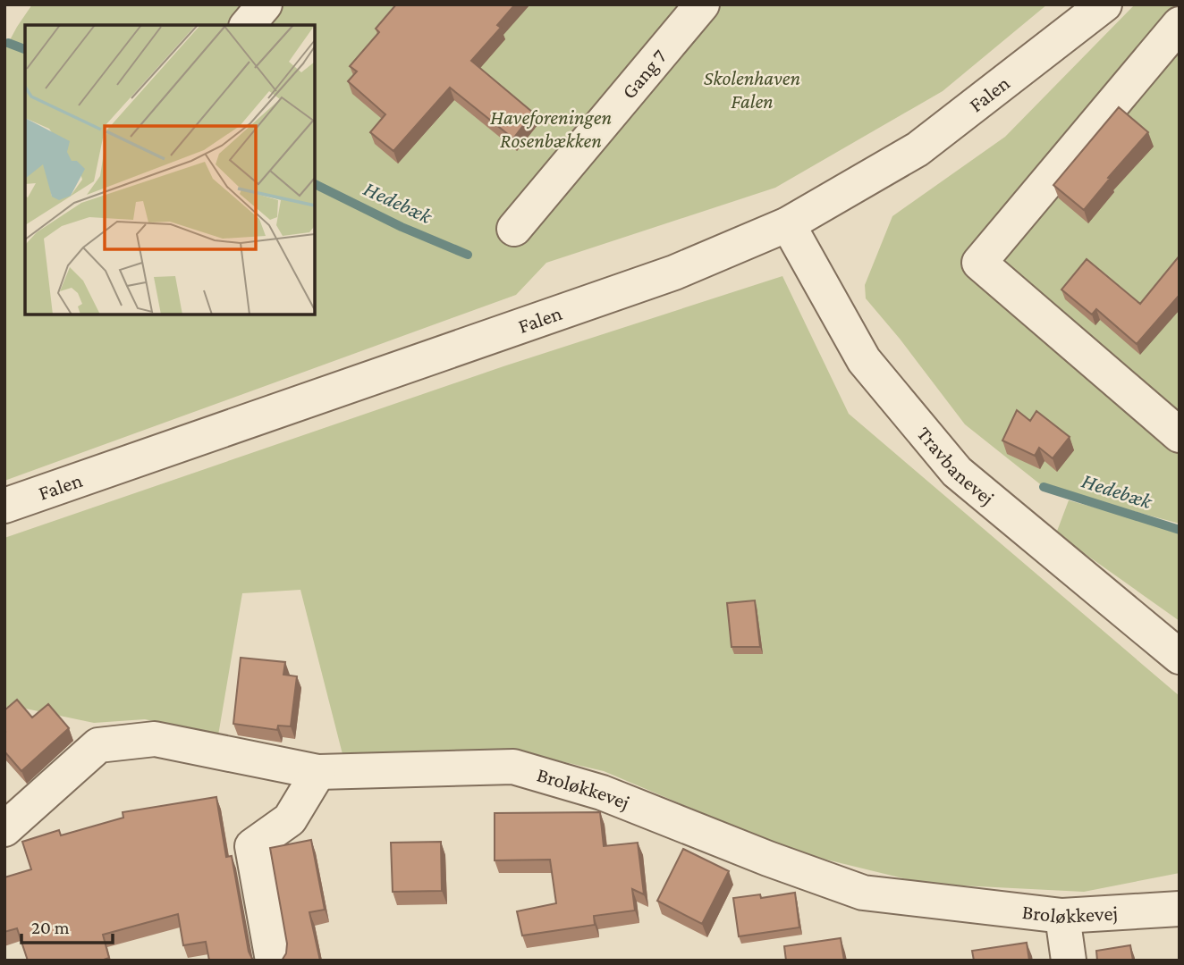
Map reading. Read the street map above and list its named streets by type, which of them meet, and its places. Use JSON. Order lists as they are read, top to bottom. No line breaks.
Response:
{"streets":{"street":["Gang 7","Falen","Travbanevej","Broløkkevej"]},"crossings":[["Falen","Travbanevej"]],"water":["Hedebæk"],"parks":["Skolenhaven Falen","Haveforeningen Rosenbækken"],"scale_bar":"20 m"}
